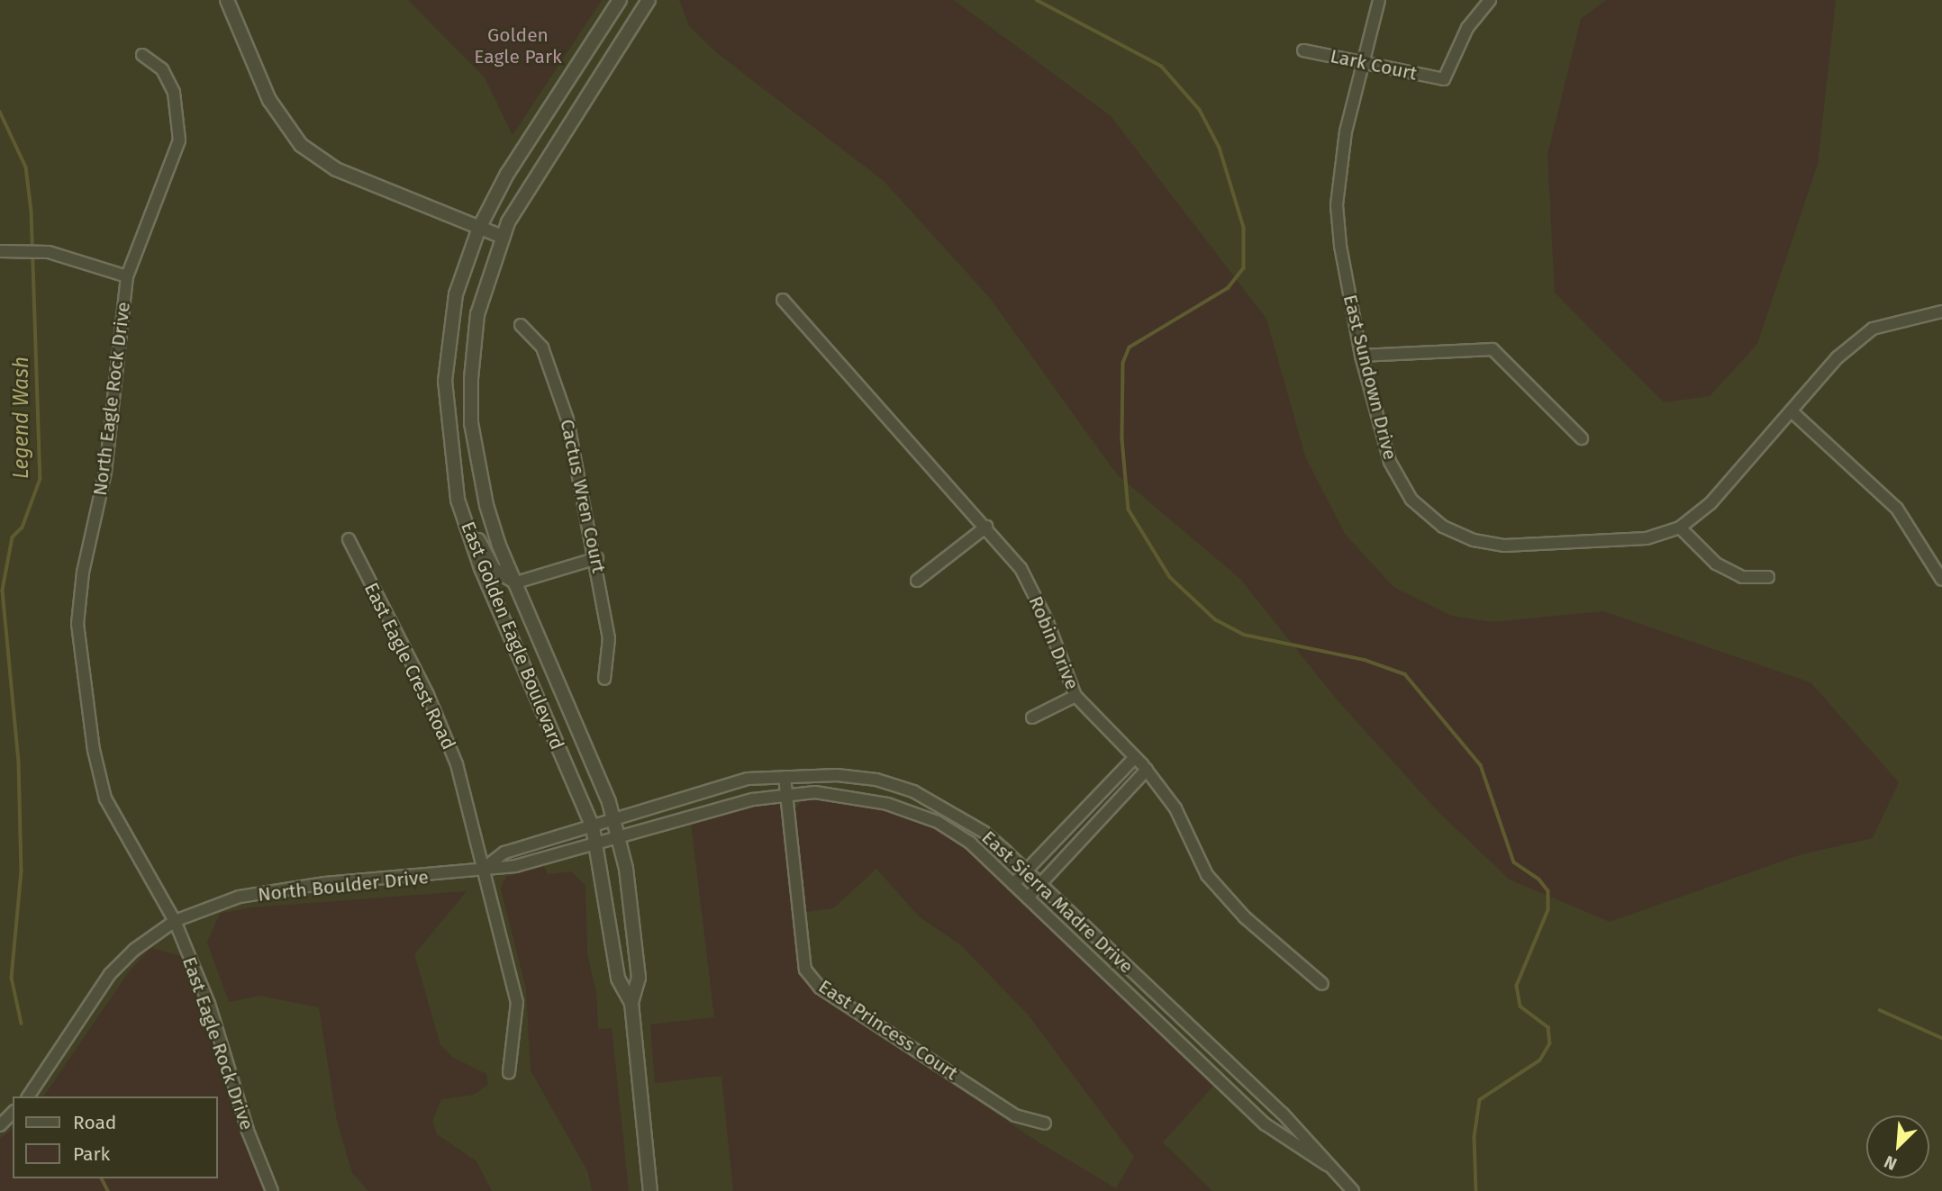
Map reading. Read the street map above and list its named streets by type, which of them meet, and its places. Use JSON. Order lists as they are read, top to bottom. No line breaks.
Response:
{"streets":{"street":["Lark Court","East Sundown Drive","North Eagle Rock Drive","Cactus Wren Court","East Golden Eagle Boulevard","Robin Drive","East Eagle Crest Road","North Boulder Drive","East Sierra Madre Drive","East Princess Court","East Eagle Rock Drive"]},"crossings":[["Lark Court","East Sundown Drive"],["North Eagle Rock Drive","East Eagle Rock Drive"],["East Golden Eagle Boulevard","North Boulder Drive"],["East Golden Eagle Boulevard","East Sierra Madre Drive"],["East Eagle Crest Road","North Boulder Drive"],["North Boulder Drive","East Sierra Madre Drive"],["North Boulder Drive","East Eagle Rock Drive"],["East Sierra Madre Drive","East Princess Court"]],"water":["Legend Wash"],"parks":["Golden Eagle Park"],"legend":["Road","Park"],"north":"bottom left"}
